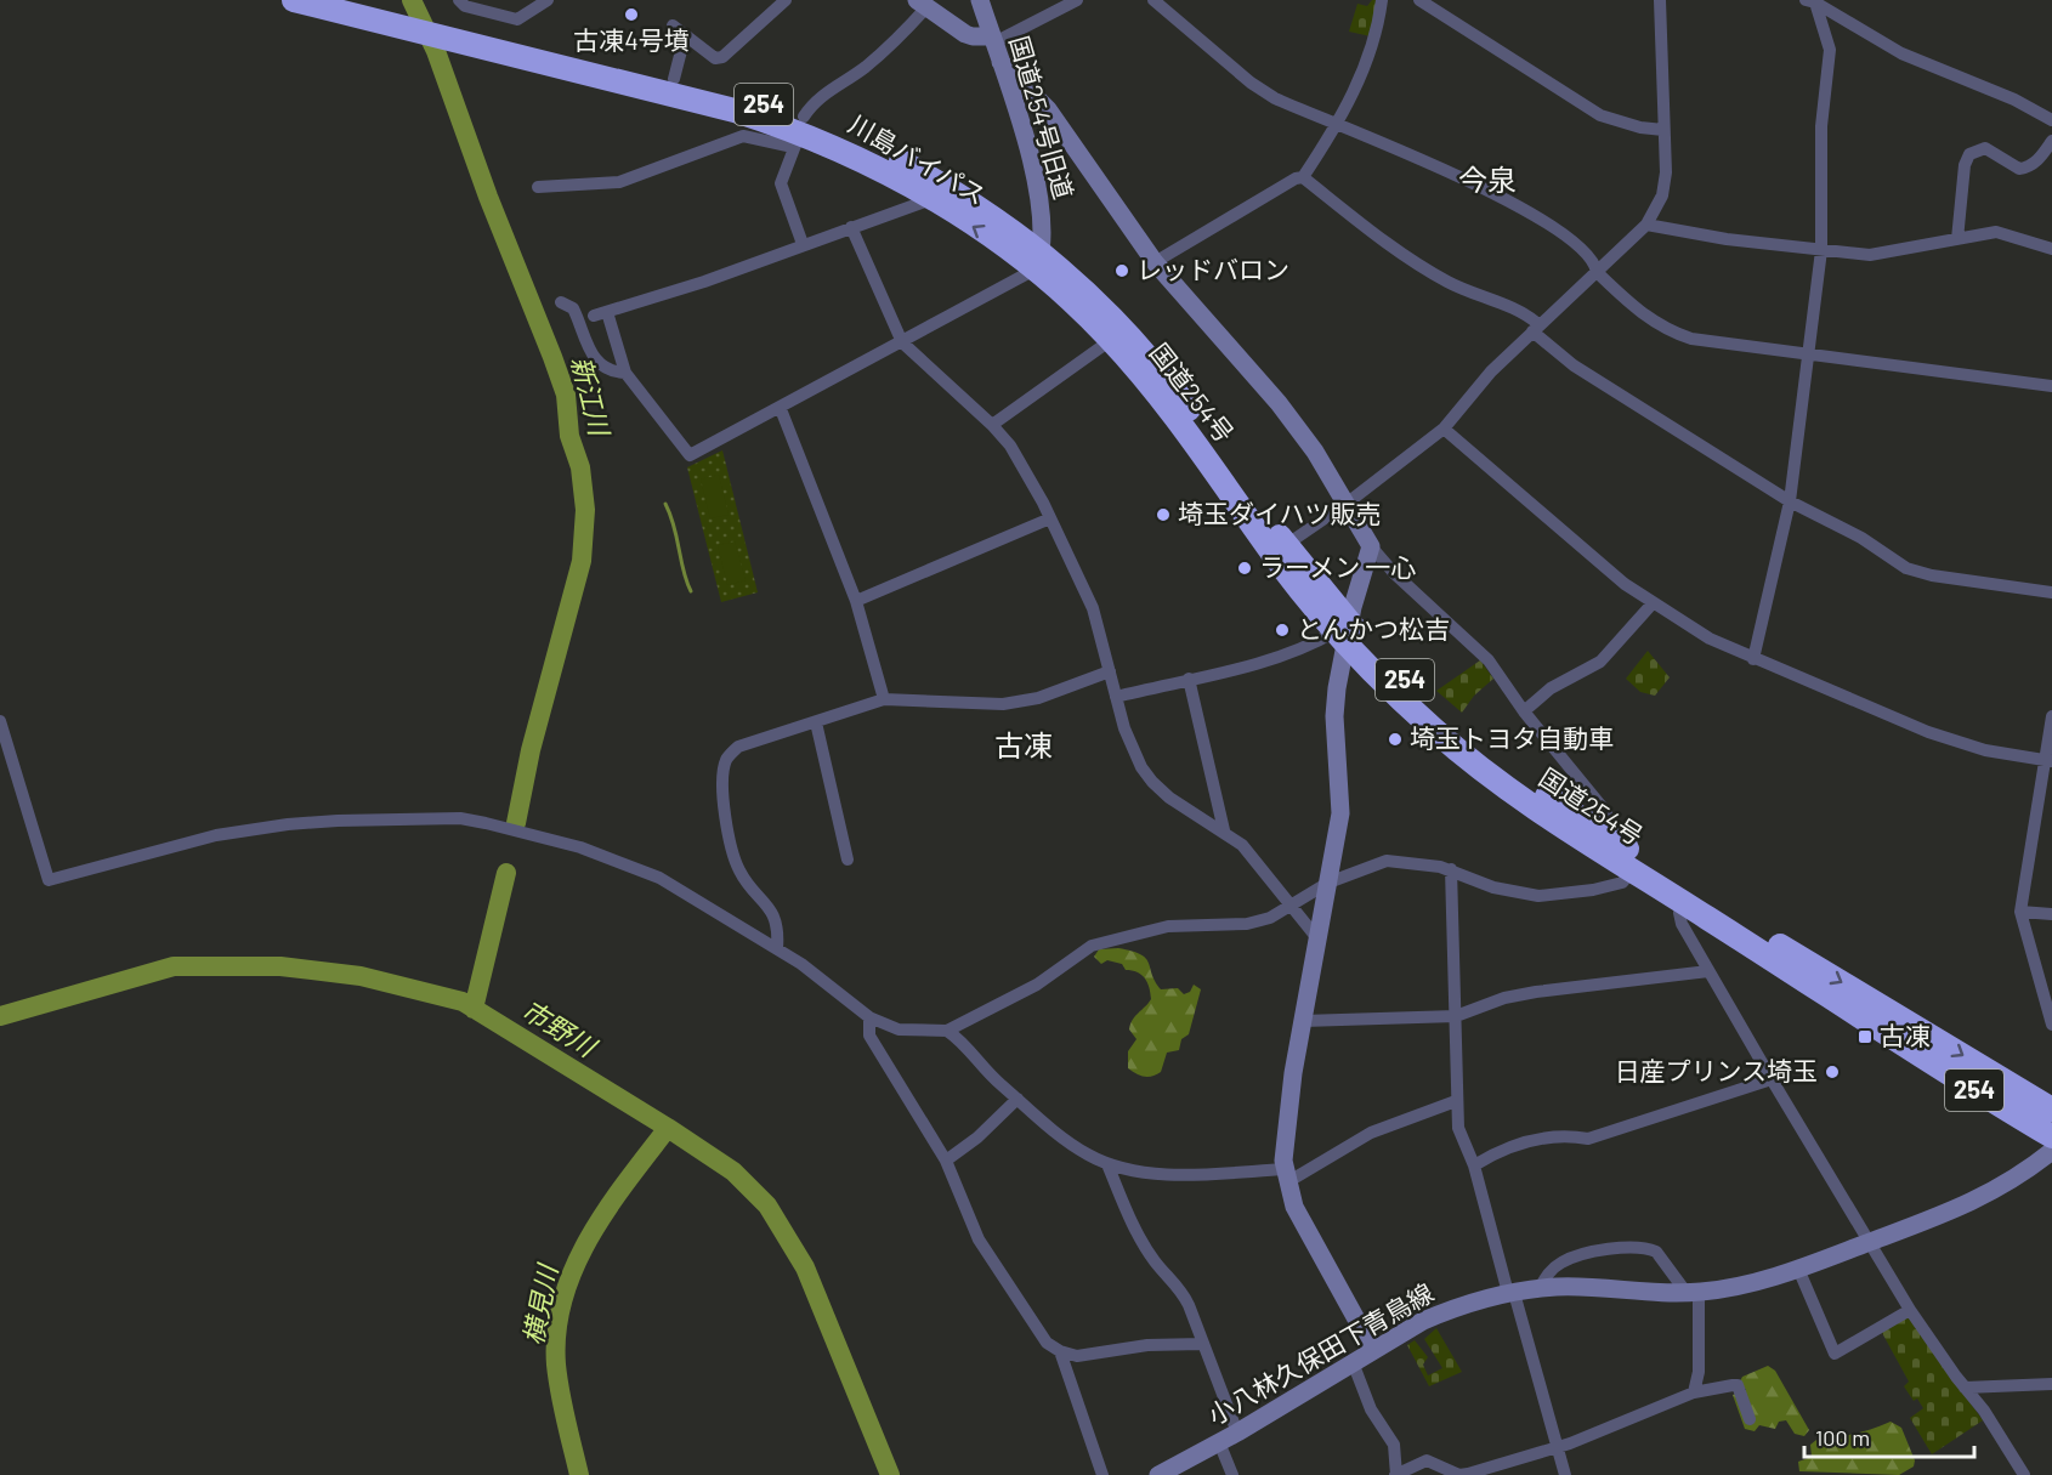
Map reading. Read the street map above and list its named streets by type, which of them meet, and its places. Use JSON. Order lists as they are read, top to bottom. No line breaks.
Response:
{"streets":{"highway":["254","川島バイパス","国道254号"],"street":["国道254号旧道","小八林久保田下青鳥線"]},"crossings":[["国道254号旧道","川島バイパス"],["国道254号旧道","国道254号"],["川島バイパス","国道254号"]],"districts":["今泉","古凍"],"water":["新江川","市野川","横見川"],"places":{"other":["古凍4号墳","レッドバロン","埼玉ダイハツ販売","ラーメン 一心","とんかつ松吉","埼玉トヨタ自動車","日産プリンス埼玉"],"transit":["古凍"]},"scale_bar":"100 m"}
